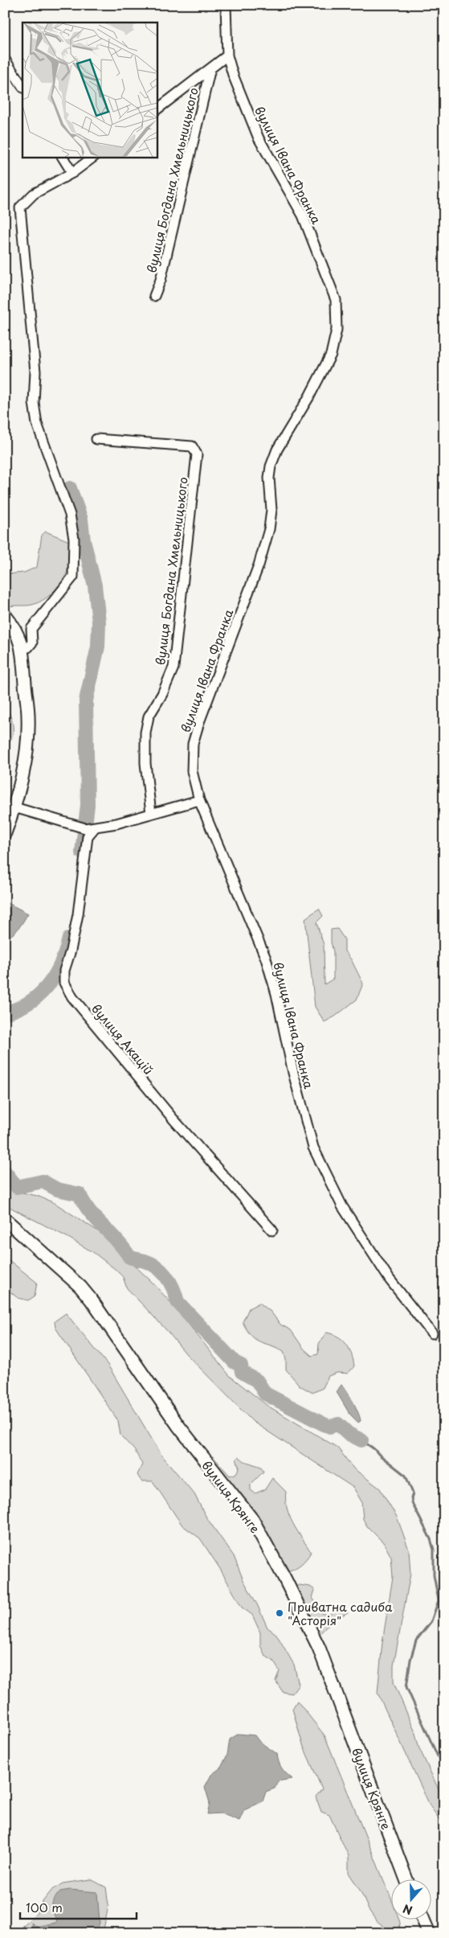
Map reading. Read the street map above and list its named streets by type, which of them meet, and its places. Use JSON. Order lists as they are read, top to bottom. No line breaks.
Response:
{"streets":{"street":["вулиця Івана Франка","вулиця Богдана Хмельницького","вулиця Акацій","вулиця Крянге"]},"crossings":[["вулиця Івана Франка","вулиця Богдана Хмельницького"]],"places":["Приватна садиба \"Асторія\""],"scale_bar":"100 m","north":"bottom"}
